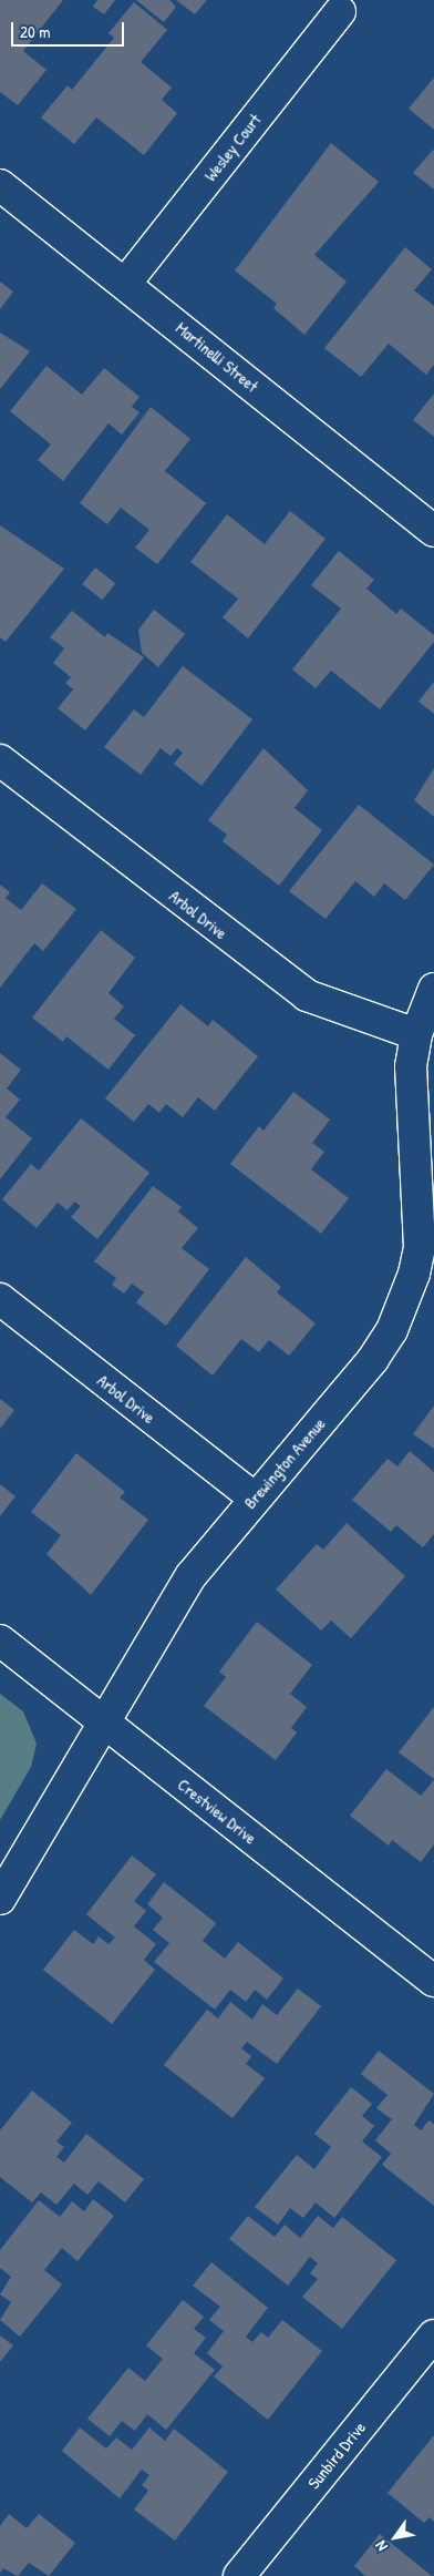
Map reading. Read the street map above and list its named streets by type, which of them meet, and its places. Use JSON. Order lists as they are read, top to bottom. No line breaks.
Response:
{"streets":{"street":["Wesley Court","Martinelli Street","Arbol Drive","Brewington Avenue","Crestview Drive","Sunbird Drive"]},"crossings":[["Wesley Court","Martinelli Street"],["Arbol Drive","Brewington Avenue"],["Brewington Avenue","Crestview Drive"]],"scale_bar":"20 m","north":"bottom left"}
